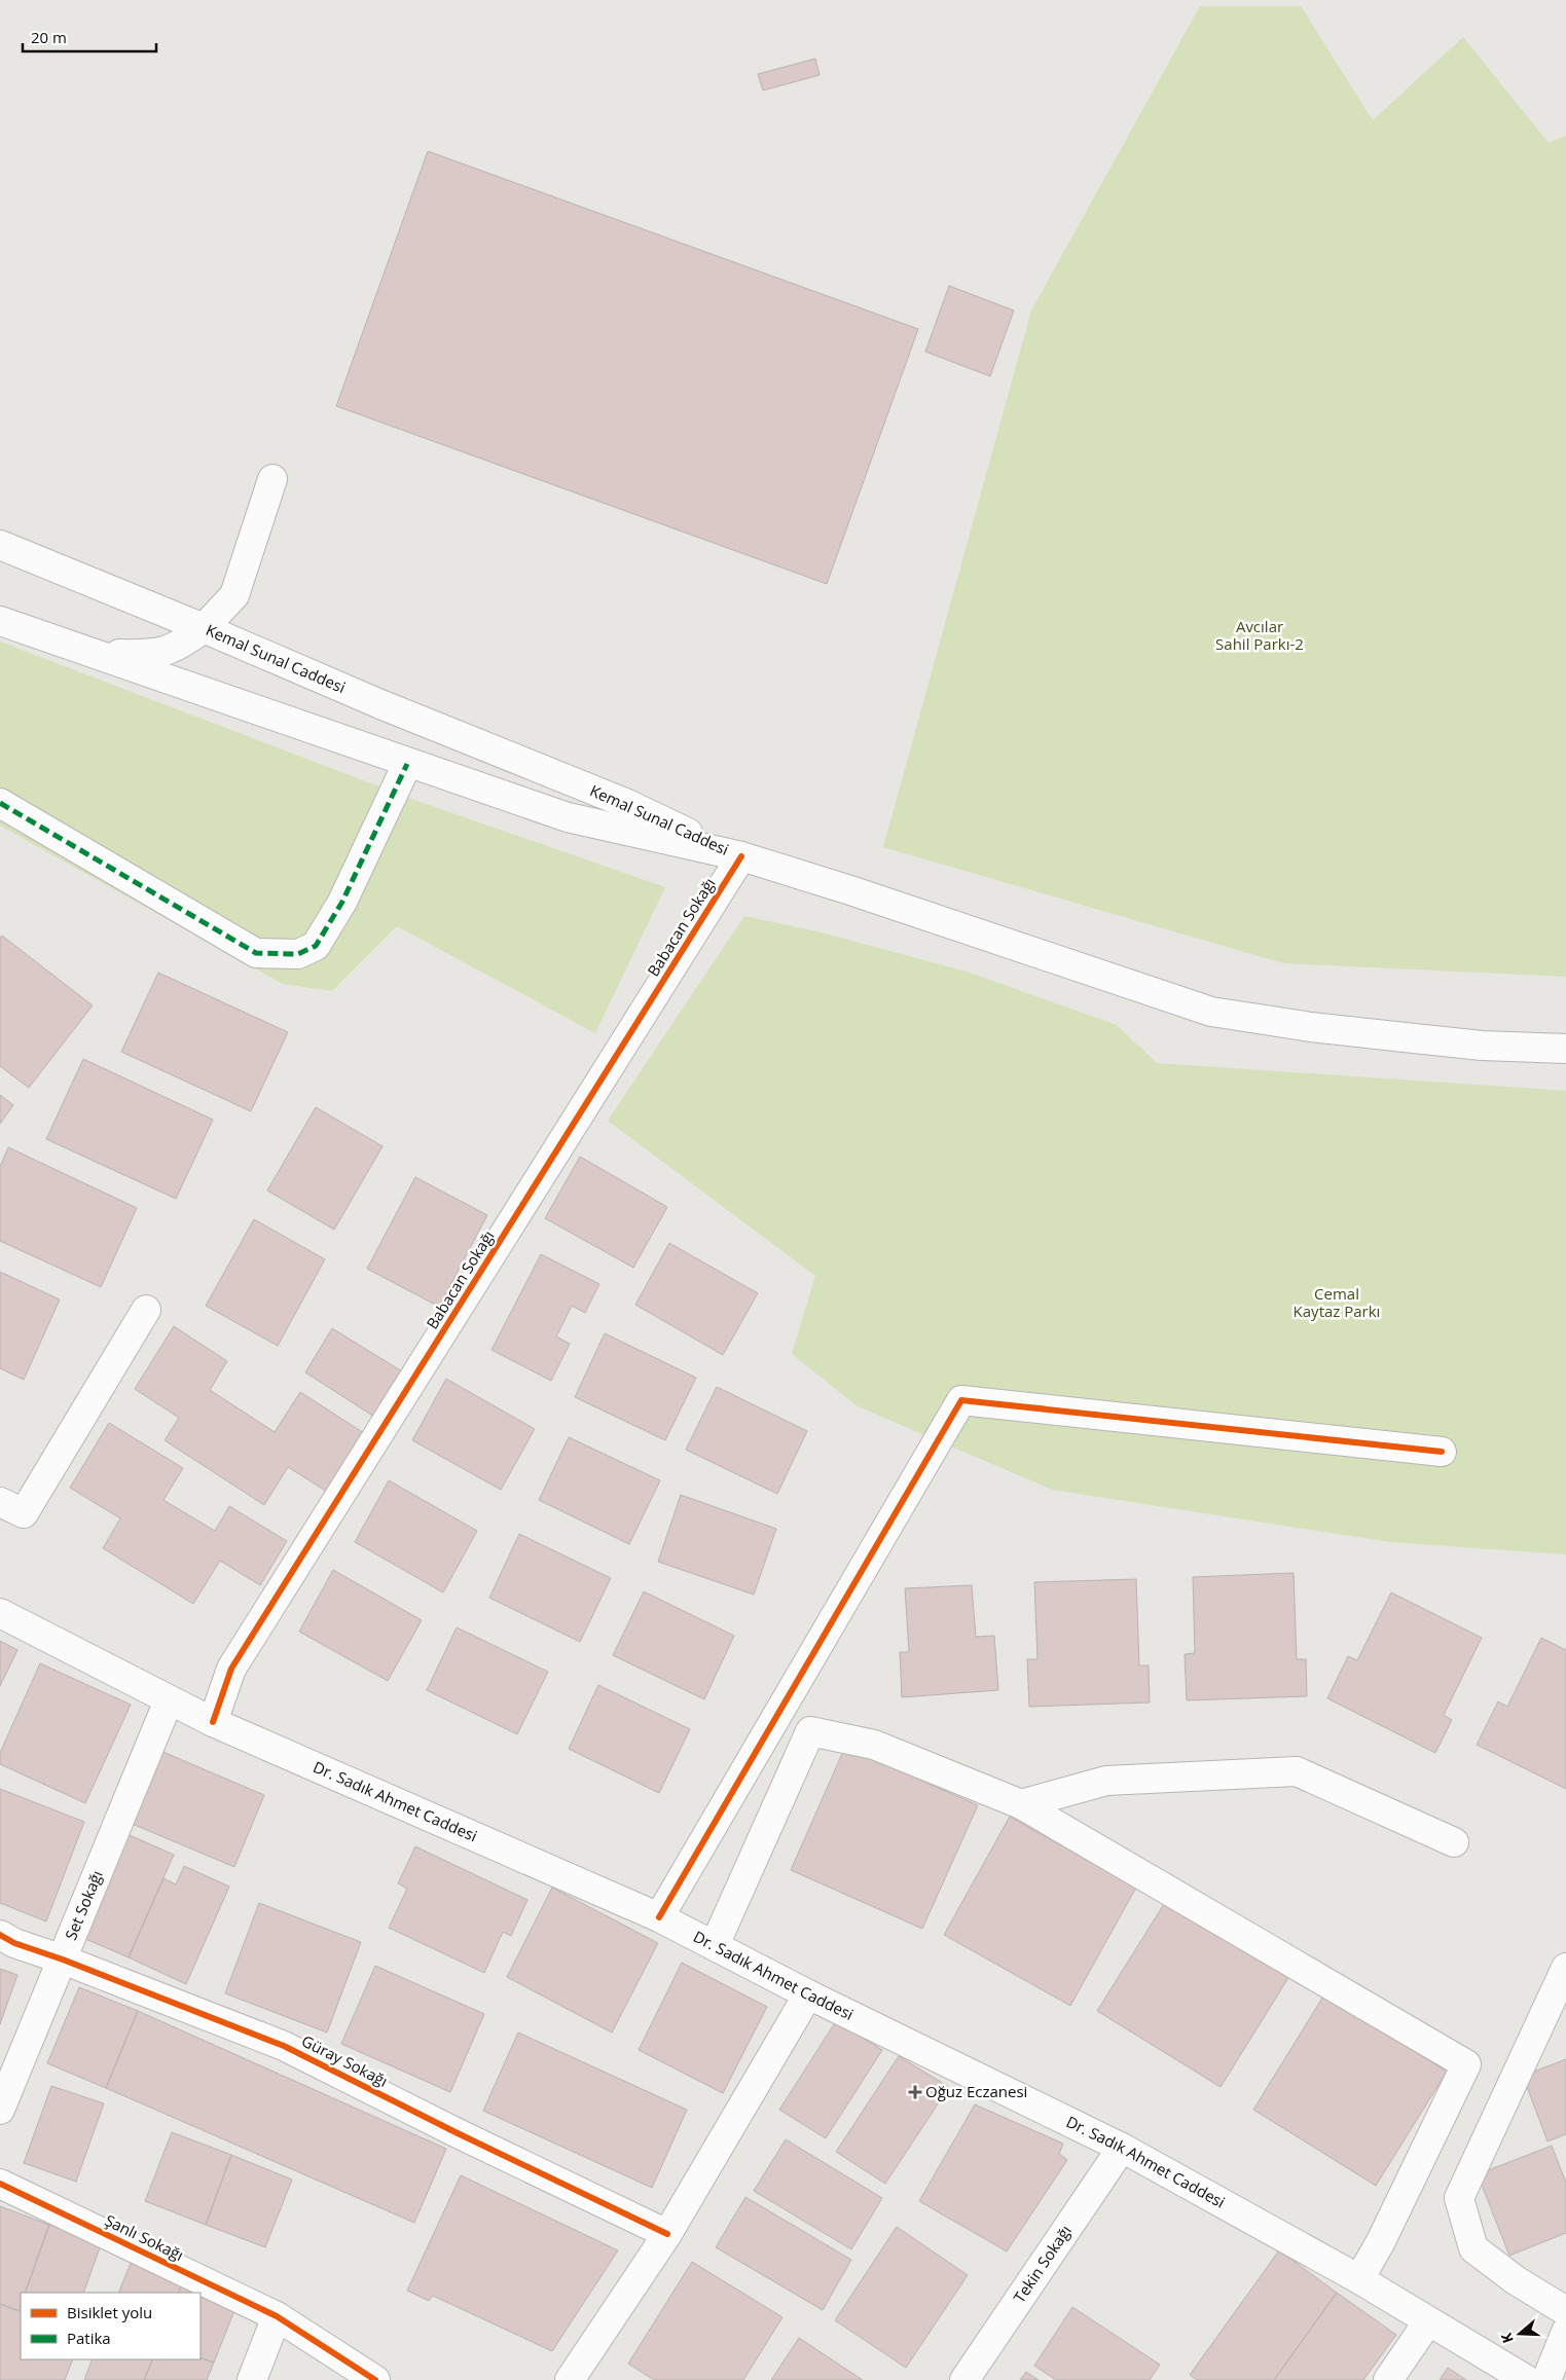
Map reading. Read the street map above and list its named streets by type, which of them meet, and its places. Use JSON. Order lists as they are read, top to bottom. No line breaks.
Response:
{"streets":{"street":["Kemal Sunal Caddesi","Babacan Sokağı","Dr. Sadık Ahmet Caddesi","Set Sokağı","Güray Sokağı","Şanlı Sokağı","Tekin Sokağı"]},"crossings":[["Kemal Sunal Caddesi","Babacan Sokağı"],["Babacan Sokağı","Dr. Sadık Ahmet Caddesi"],["Dr. Sadık Ahmet Caddesi","Set Sokağı"],["Dr. Sadık Ahmet Caddesi","Tekin Sokağı"],["Set Sokağı","Güray Sokağı"]],"parks":["Avcılar Sahil Parkı-2","Cemal Kaytaz Parkı"],"places":{"health":["Oğuz Eczanesi"]},"legend":["Bisiklet yolu","Patika"],"scale_bar":"20 m","north":"left"}
